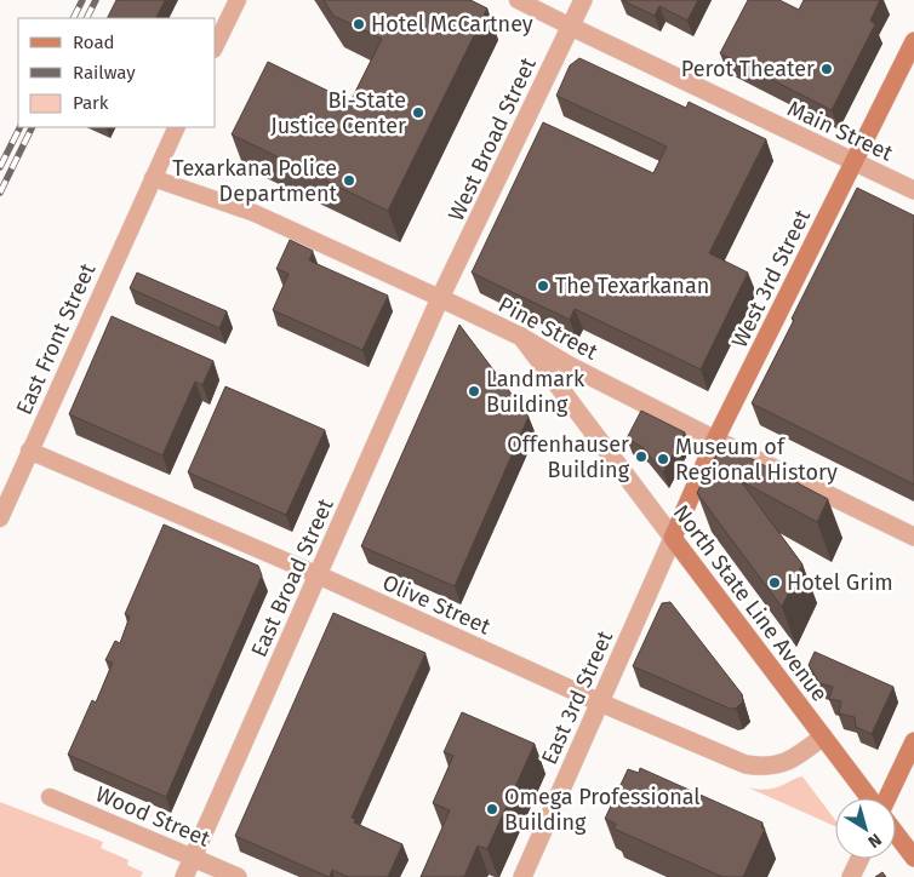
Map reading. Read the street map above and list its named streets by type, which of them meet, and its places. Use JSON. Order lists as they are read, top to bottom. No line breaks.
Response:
{"streets":{"main road":["West 3rd Street","North State Line Avenue"],"street":["Main Street","West Broad Street","Pine Street","East Front Street","East Broad Street","Olive Street","East 3rd Street","Wood Street"]},"crossings":[["Main Street","West Broad Street"],["Main Street","West 3rd Street"],["West Broad Street","Pine Street"],["West Broad Street","East Broad Street"],["West 3rd Street","Pine Street"],["West 3rd Street","North State Line Avenue"],["West 3rd Street","East 3rd Street"],["Pine Street","East Front Street"],["Pine Street","East Broad Street"],["Pine Street","North State Line Avenue"],["East Front Street","Olive Street"],["East Broad Street","Olive Street"],["East Broad Street","Wood Street"],["North State Line Avenue","Olive Street"],["North State Line Avenue","East 3rd Street"],["Olive Street","East 3rd Street"]],"places":["Hotel McCartney","Perot Theater","Bi-State Justice Center","Texarkana Police Department","The Texarkanan","Landmark Building","Offenhauser Building","Museum of Regional History","Hotel Grim","Omega Professional Building"],"legend":["Road","Railway","Park"],"north":"bottom right"}
